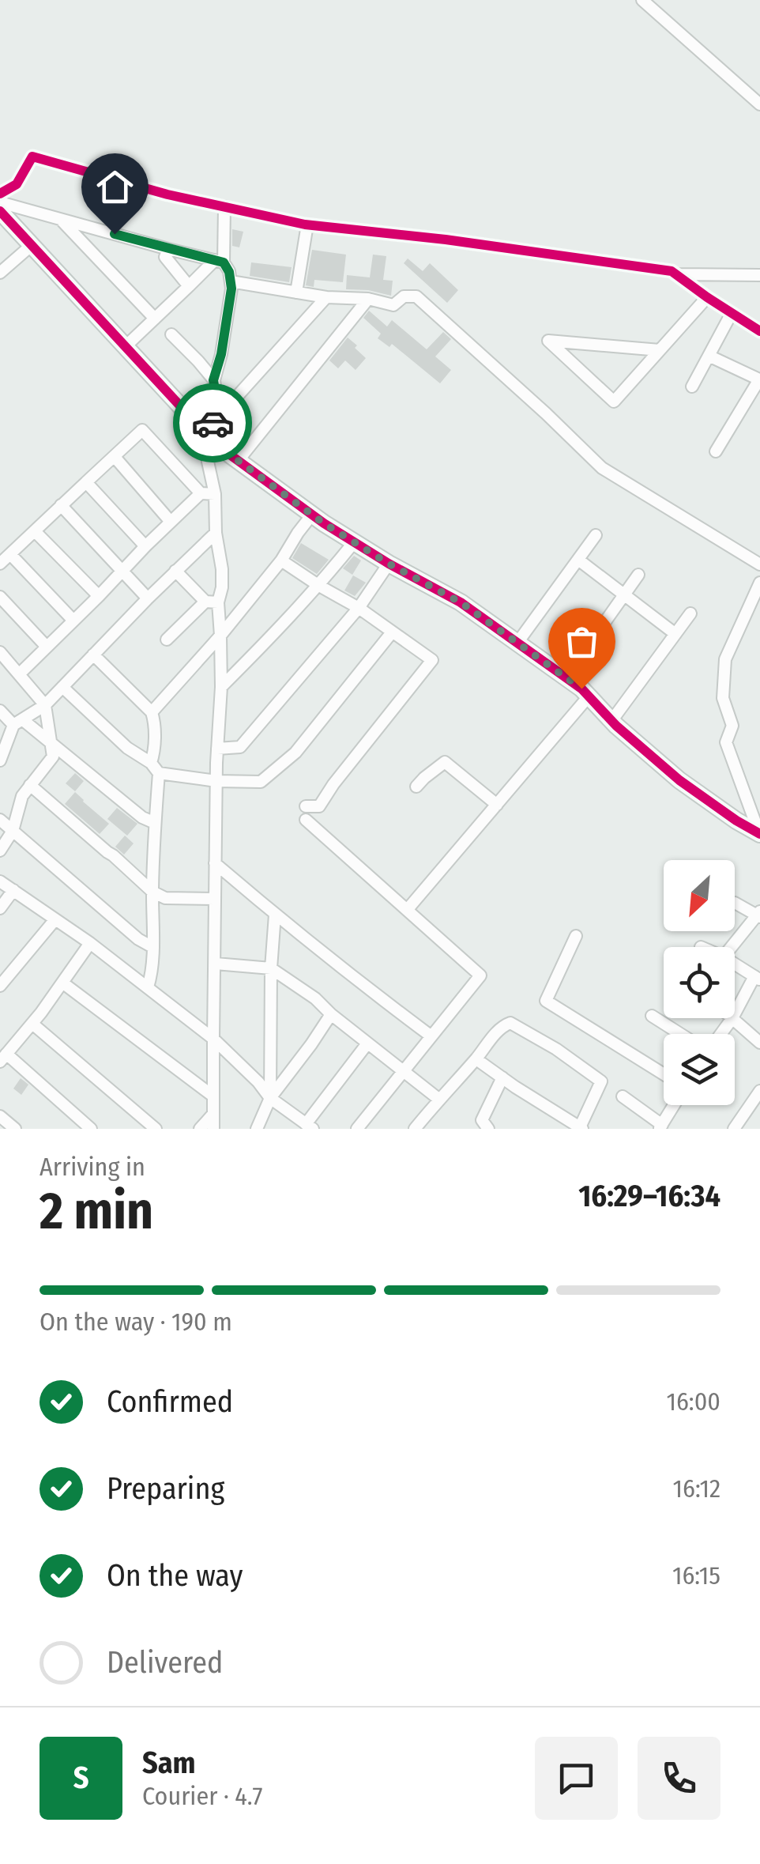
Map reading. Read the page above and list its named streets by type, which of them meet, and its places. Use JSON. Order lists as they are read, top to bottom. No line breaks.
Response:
{"north":"bottom left","page":{"heading":["2 min","Arriving in","16:29–16:34"],"panel":["Sam","Courier · 4.7"],"bar":"On the way · 190 m","list":[["Confirmed","16:00"],["Preparing","16:12"],["On the way","16:15"],"Delivered"],"round":"S"}}
